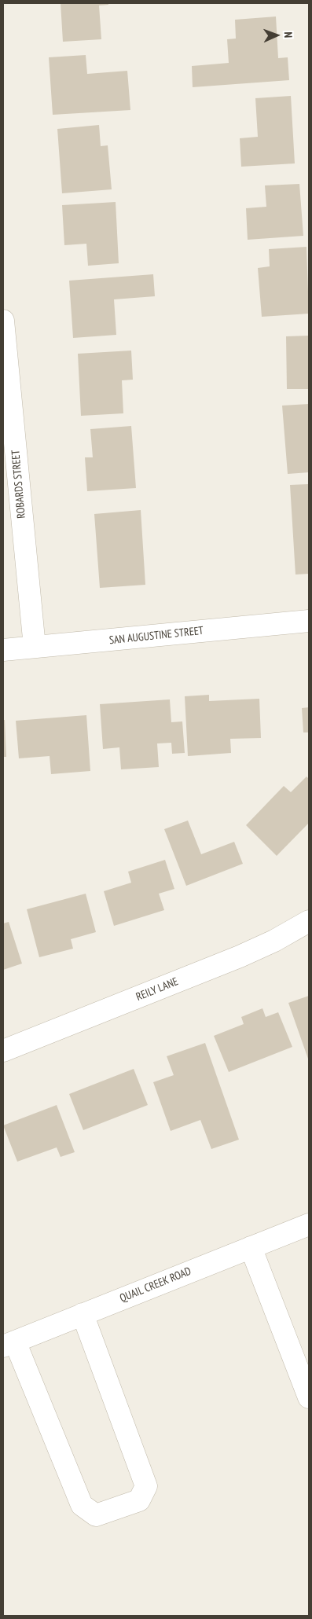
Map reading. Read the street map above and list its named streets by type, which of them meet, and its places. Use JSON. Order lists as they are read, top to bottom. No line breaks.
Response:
{"streets":{"street":["ROBARDS STREET","SAN AUGUSTINE STREET","REILY LANE","QUAIL CREEK ROAD"]},"crossings":[["ROBARDS STREET","SAN AUGUSTINE STREET"]],"north":"right"}
